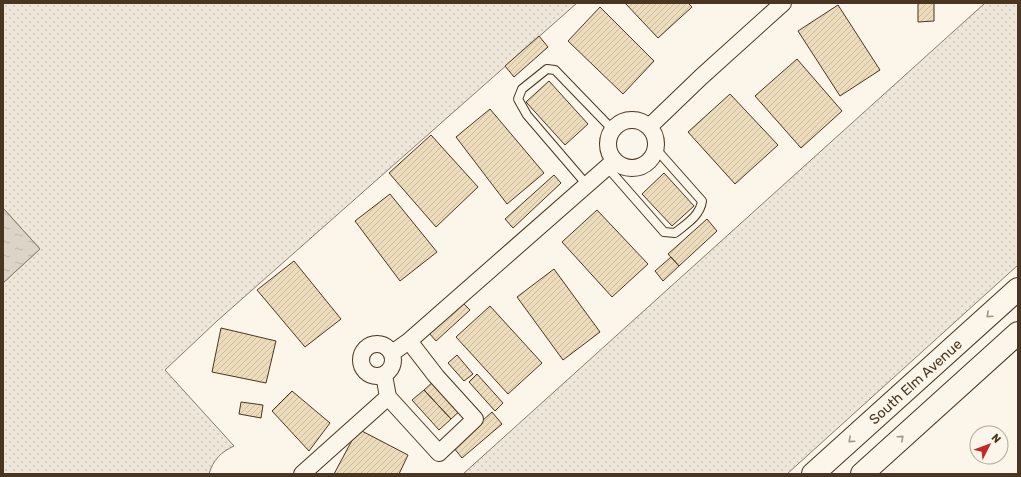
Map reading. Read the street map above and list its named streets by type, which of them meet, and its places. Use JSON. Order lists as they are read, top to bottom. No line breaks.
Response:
{"streets":{"main road":["South Elm Avenue"]},"north":"top right"}
